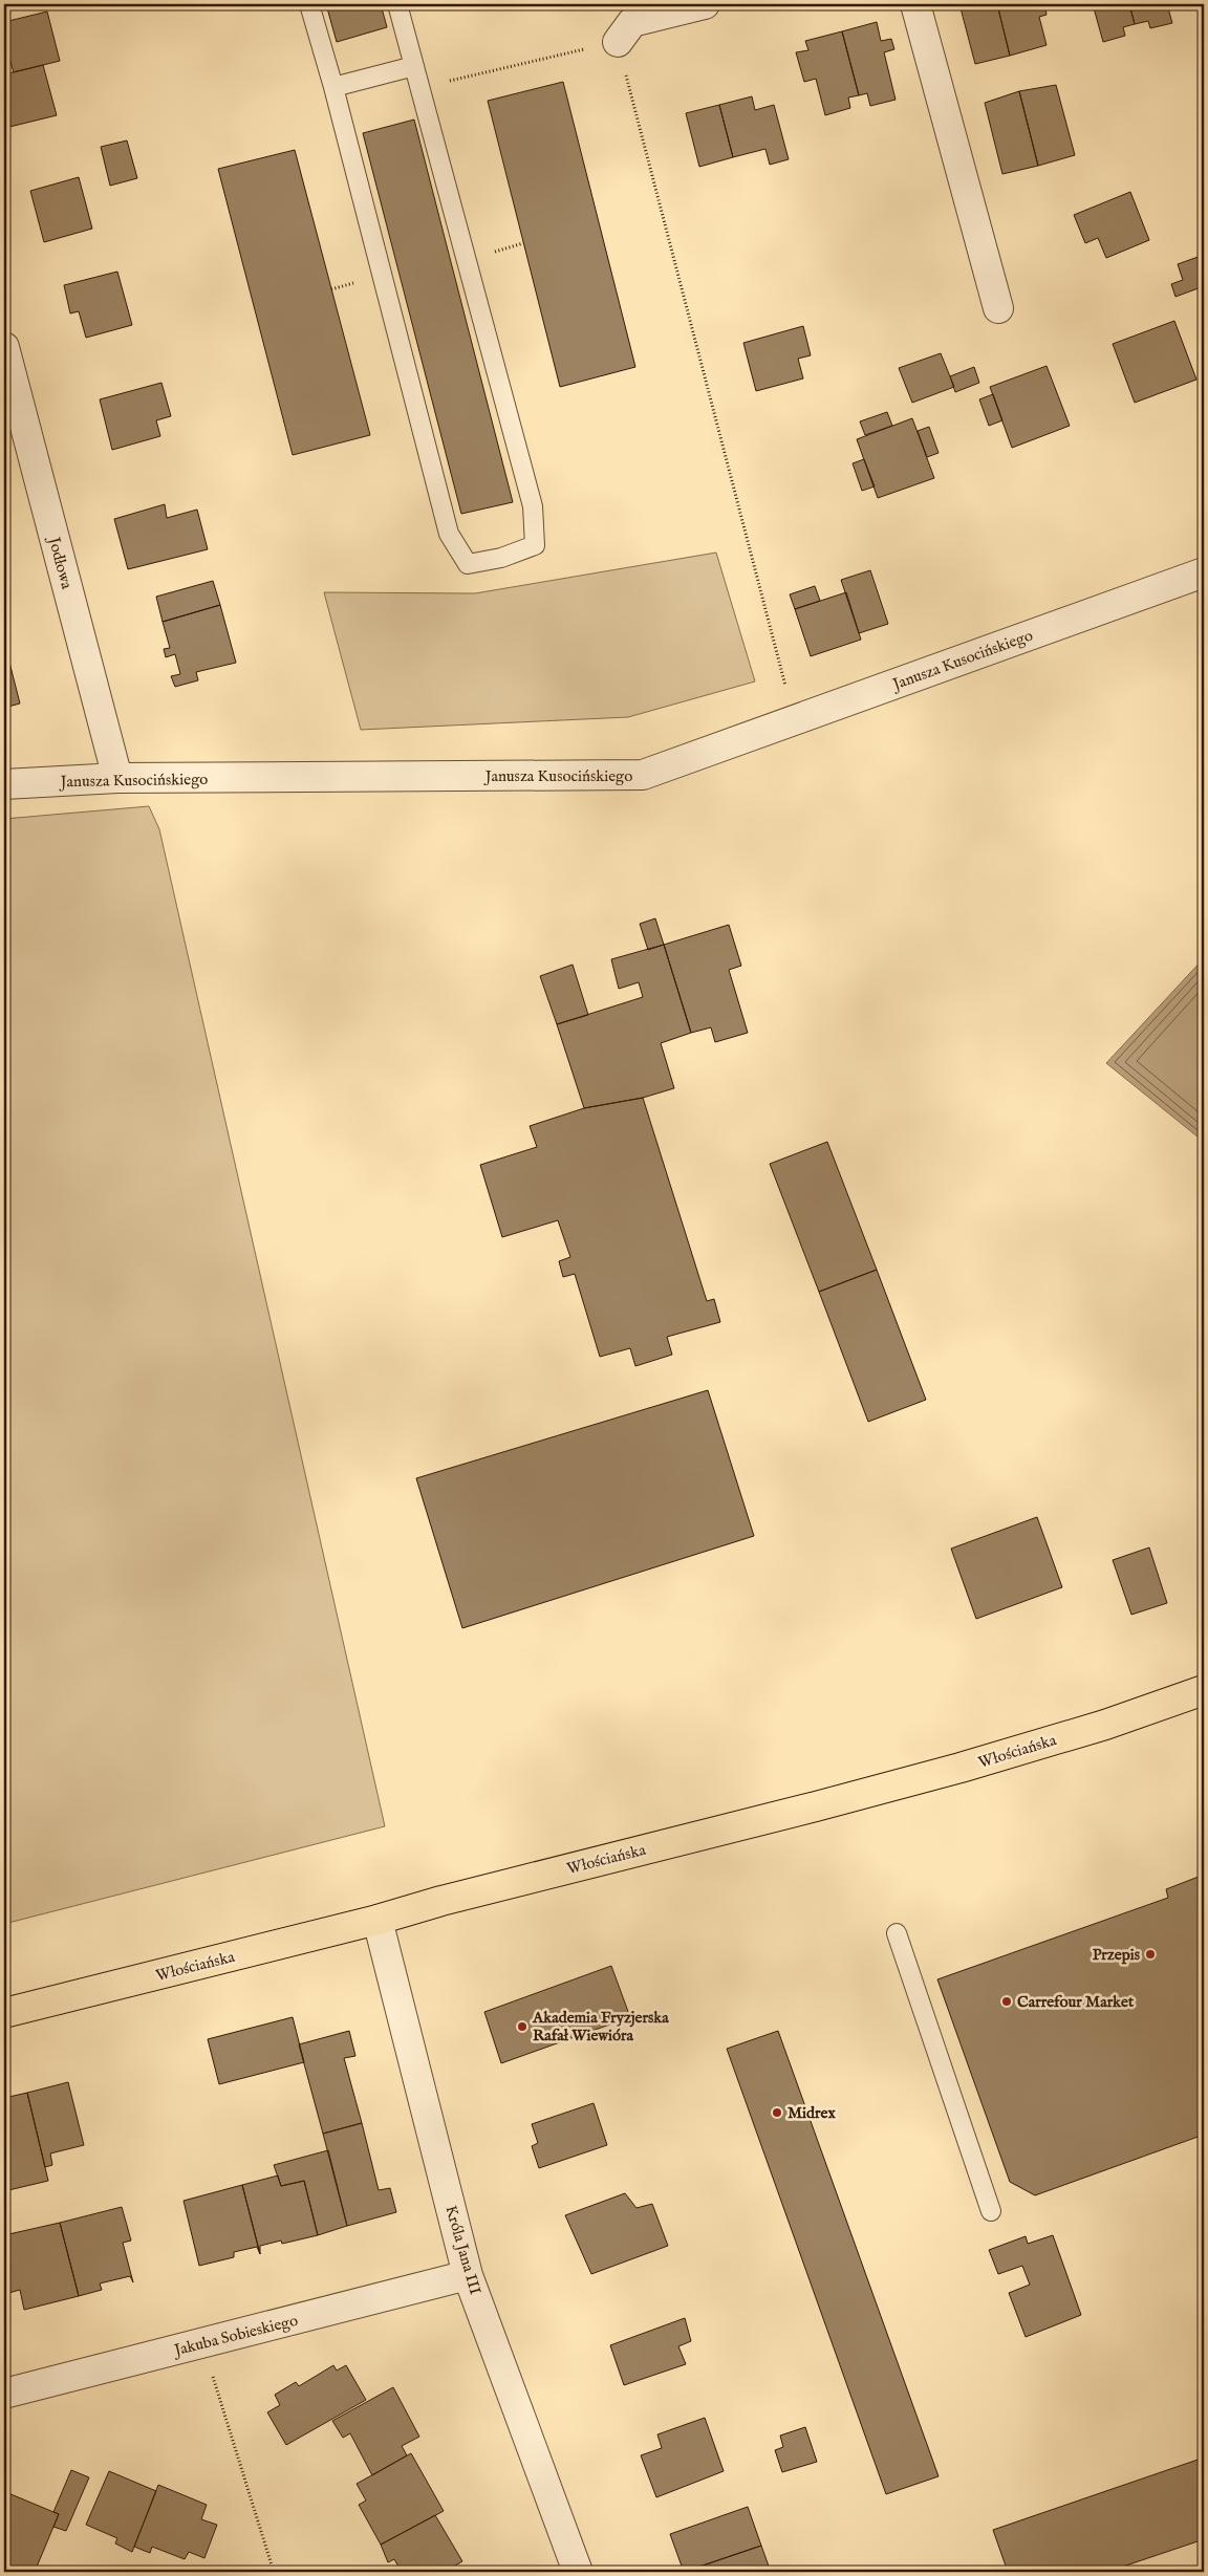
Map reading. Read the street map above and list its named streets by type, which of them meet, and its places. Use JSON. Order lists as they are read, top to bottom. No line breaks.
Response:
{"streets":{"main road":["Włościańska"],"street":["Jodłowa","Janusza Kusocińskiego","Króla Jana III","Jakuba Sobieskiego"]},"crossings":[["Jodłowa","Janusza Kusocińskiego"],["Włościańska","Króla Jana III"],["Króla Jana III","Jakuba Sobieskiego"]],"places":["Przepis","Carrefour Market","Akademia Fryzjerska Rafał Wiewióra","Midrex"]}
